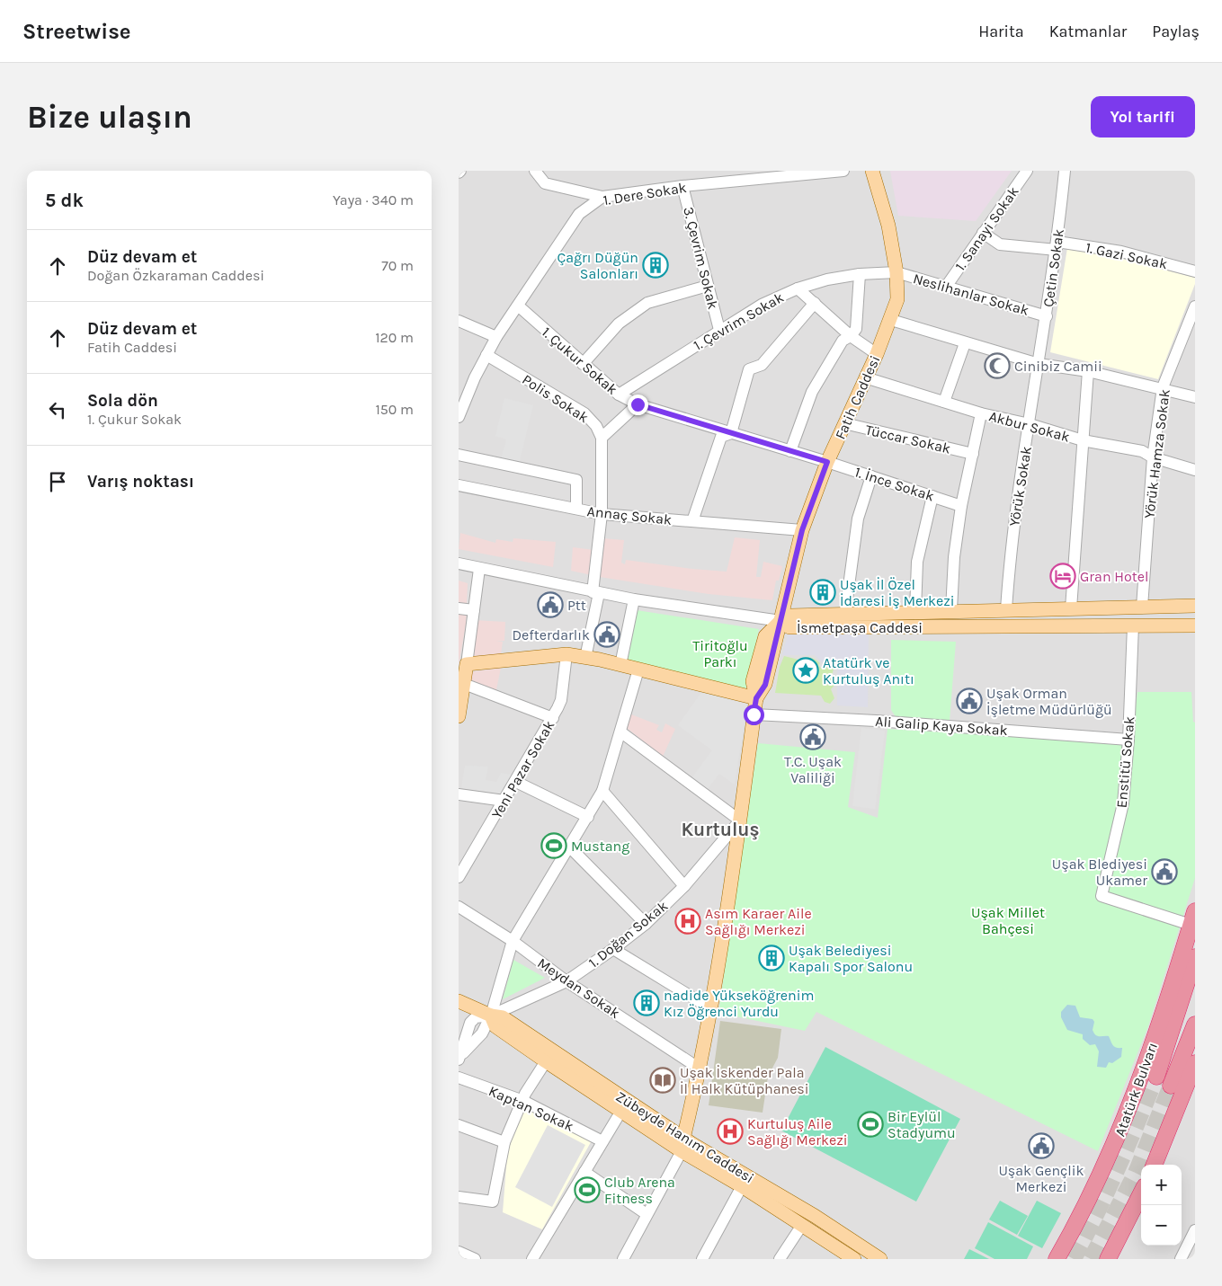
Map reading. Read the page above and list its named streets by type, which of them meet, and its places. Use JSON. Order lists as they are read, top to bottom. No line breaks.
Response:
{"streets":{"highway":["Atatürk Bulvarı"],"main road":["Fatih Caddesi","İsmetpaşa Caddesi","Zübeyde Hanım Caddesi"],"street":["1. Dere Sokak","1. Sanayi Sokak","1. Gazi Sokak","3. Çevrim Sokak","Çetin Sokak","Neslihanlar Sokak","1. Çevrim Sokak","1. Çukur Sokak","Polis Sokak","Akbur Sokak","Tüccar Sokak","Yörük Hamza Sokak","1. İnce Sokak","Yörük Sokak","Annaç Sokak","Ali Galip Kaya Sokak","Enstitü Sokak","Yeni Pazar Sokak","1. Doğan Sokak","Meydan Sokak","Kaptan Sokak"]},"crossings":[["1. Dere Sokak","3. Çevrim Sokak"],["1. Dere Sokak","1. Çukur Sokak"],["1. Dere Sokak","Polis Sokak"],["1. Sanayi Sokak","1. Gazi Sokak"],["1. Sanayi Sokak","Neslihanlar Sokak"],["1. Gazi Sokak","Çetin Sokak"],["3. Çevrim Sokak","1. Çevrim Sokak"],["Çetin Sokak","Neslihanlar Sokak"],["Çetin Sokak","Yörük Sokak"],["Neslihanlar Sokak","1. Çevrim Sokak"],["Neslihanlar Sokak","Fatih Caddesi"],["1. Çevrim Sokak","1. Çukur Sokak"],["1. Çevrim Sokak","Fatih Caddesi"],["1. Çukur Sokak","Fatih Caddesi"],["1. Çukur Sokak","1. İnce Sokak"],["Fatih Caddesi","Akbur Sokak"],["Fatih Caddesi","Tüccar Sokak"],["Fatih Caddesi","1. İnce Sokak"],["Fatih Caddesi","Annaç Sokak"],["Fatih Caddesi","İsmetpaşa Caddesi"],["Akbur Sokak","Yörük Hamza Sokak"],["Akbur Sokak","Yörük Sokak"],["Yörük Hamza Sokak","İsmetpaşa Caddesi"],["Yörük Sokak","İsmetpaşa Caddesi"],["İsmetpaşa Caddesi","Enstitü Sokak"],["Ali Galip Kaya Sokak","Enstitü Sokak"],["Enstitü Sokak","Atatürk Bulvarı"],["1. Doğan Sokak","Meydan Sokak"],["1. Doğan Sokak","Zübeyde Hanım Caddesi"]],"districts":["Kurtuluş"],"parks":["Tiritoğlu Parkı","Uşak Millet Bahçesi"],"places":{"building":["Çağrı Düğün Salonları","Uşak İl Özel İdaresi İş Merkezi","Uşak Belediyesi Kapalı Spor Salonu","nadide Yükseköğrenim Kız Öğrenci Yurdu"],"mosque":["Cinibiz Camii"],"hotel":["Gran Hotel"],"public building":["Ptt","Defterdarlık","Uşak Orman İşletme Müdürlüğü","T.C. Uşak Valiliği","Uşak Blediyesi Ukamer","Uşak Gençlik Merkezi"],"place":["Atatürk ve Kurtuluş Anıtı"],"sports":["Mustang","Bir Eylül Stadyumu","Club Arena Fitness"],"hospital":["Asım Karaer Aile Sağlığı Merkezi","Kurtuluş Aile Sağlığı Merkezi"],"library":["Uşak İskender Pala İl Halk Kütüphanesi"]},"page":{"header":"Streetwise","nav":["Harita","Katmanlar","Paylaş"],"buttons":"Yol tarifi","title":"Bize ulaşın","heading":["5 dk","Yaya · 340 m"],"list":[["Düz devam et","Doğan Özkaraman Caddesi","70 m"],["Düz devam et","Fatih Caddesi","120 m"],["Sola dön","1. Çukur Sokak","150 m"],"Varış noktası"],"map_buttons":["+","−"]}}
